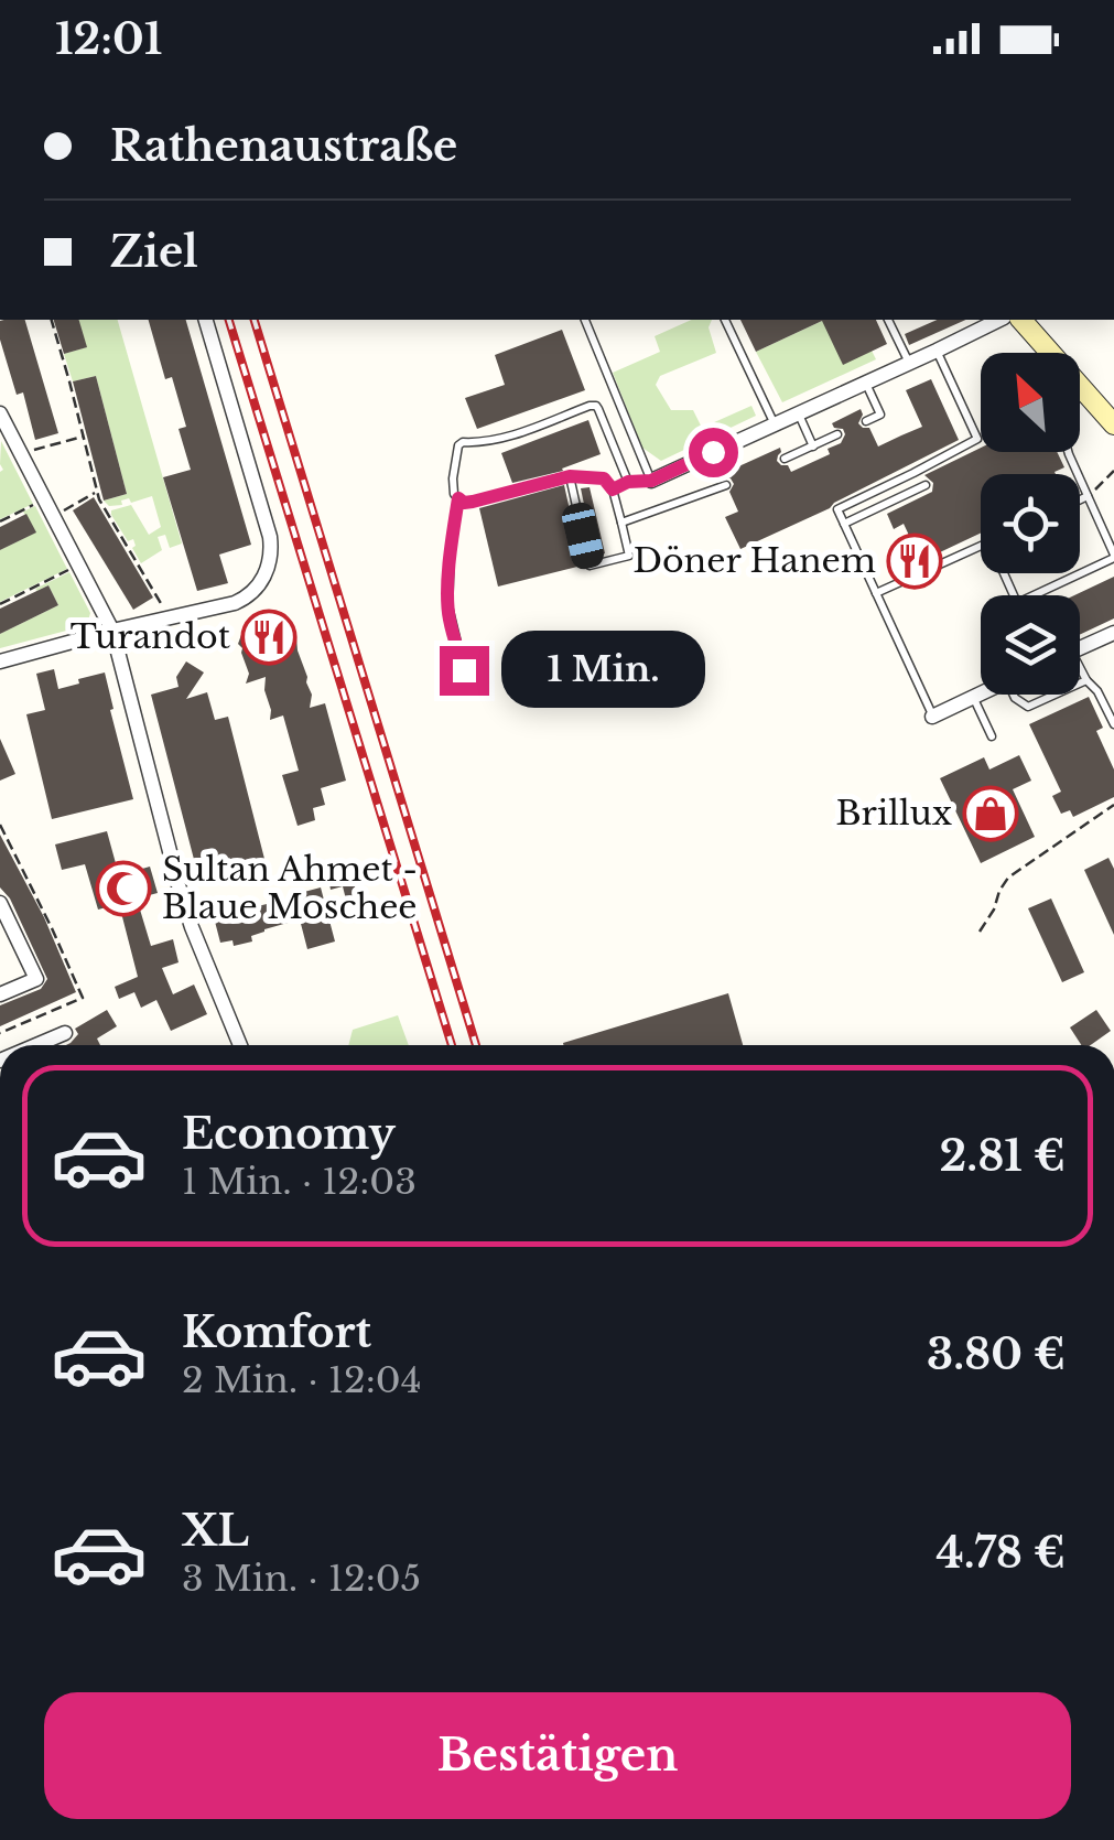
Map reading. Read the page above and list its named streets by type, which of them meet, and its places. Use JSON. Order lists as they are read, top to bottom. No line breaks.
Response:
{"places":{"restaurant":["Döner Hanem","Turandot"],"shop":["Brillux"],"mosque":["Sultan Ahmet - Blaue Moschee"]},"north":"top left","page":{"status":"12:01","banner":["Rathenaustraße","Ziel"],"bubble":"1 Min.","list":[{"name":"Economy","note":"1 Min. · 12:03","value":"2.81 €"},{"name":"Komfort","note":"2 Min. · 12:04","value":"3.80 €"},{"name":"XL","note":"3 Min. · 12:05","value":"4.78 €"}],"buttons":"Bestätigen"}}
